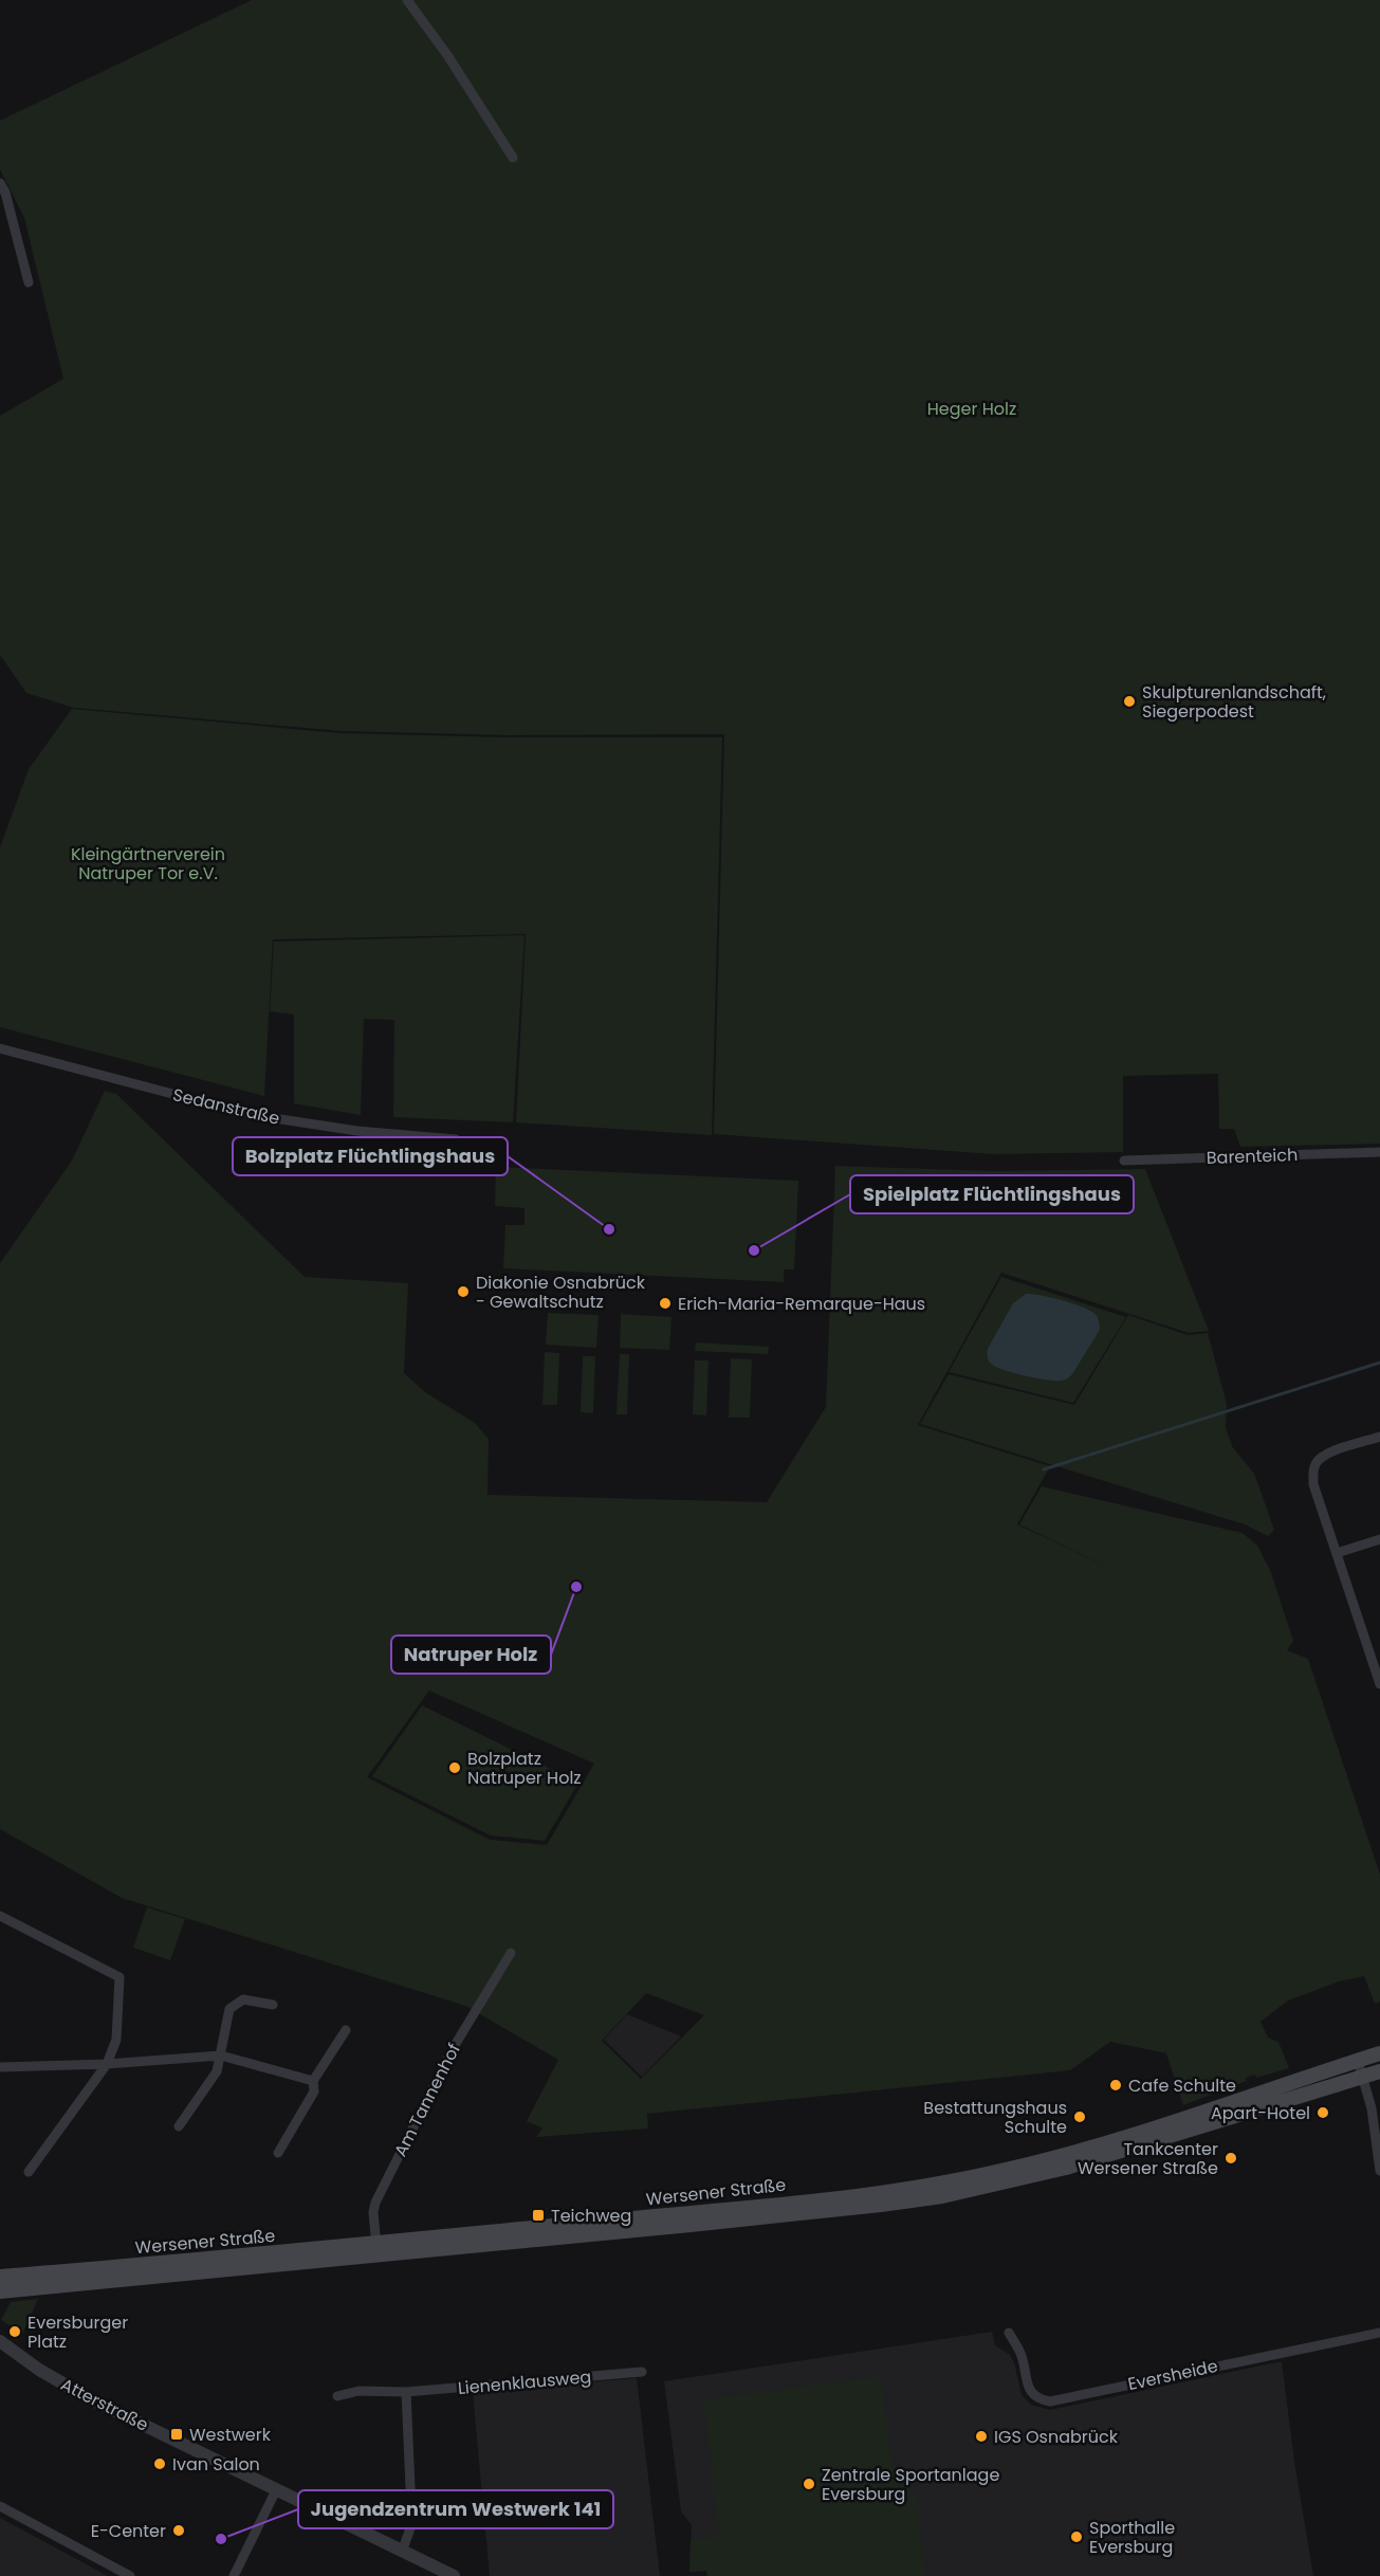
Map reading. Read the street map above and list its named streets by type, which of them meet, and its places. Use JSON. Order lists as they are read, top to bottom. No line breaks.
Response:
{"streets":{"main road":["Wersener Straße"],"street":["Sedanstraße","Barenteich","Am Tannenhof","Eversheide","Lienenklausweg","Atterstraße"]},"crossings":[["Am Tannenhof","Wersener Straße"]],"parks":["Heger Holz","Kleingärtnerverein Natruper Tor e.V."],"places":{"other":["Skulpturenlandschaft, Siegerpodest","Bolzplatz Flüchtlingshaus","Spielplatz Flüchtlingshaus","Diakonie Osnabrück - Gewaltschutz","Erich-Maria-Remarque-Haus","Natruper Holz","Bolzplatz Natruper Holz","Cafe Schulte","Apart-Hotel","Bestattungshaus Schulte","Tankcenter Wersener Straße","Eversburger Platz","IGS Osnabrück","Ivan Salon","Zentrale Sportanlage Eversburg","E-Center","Sporthalle Eversburg","Jugendzentrum Westwerk 141"],"transit":["Teichweg","Westwerk"]}}
